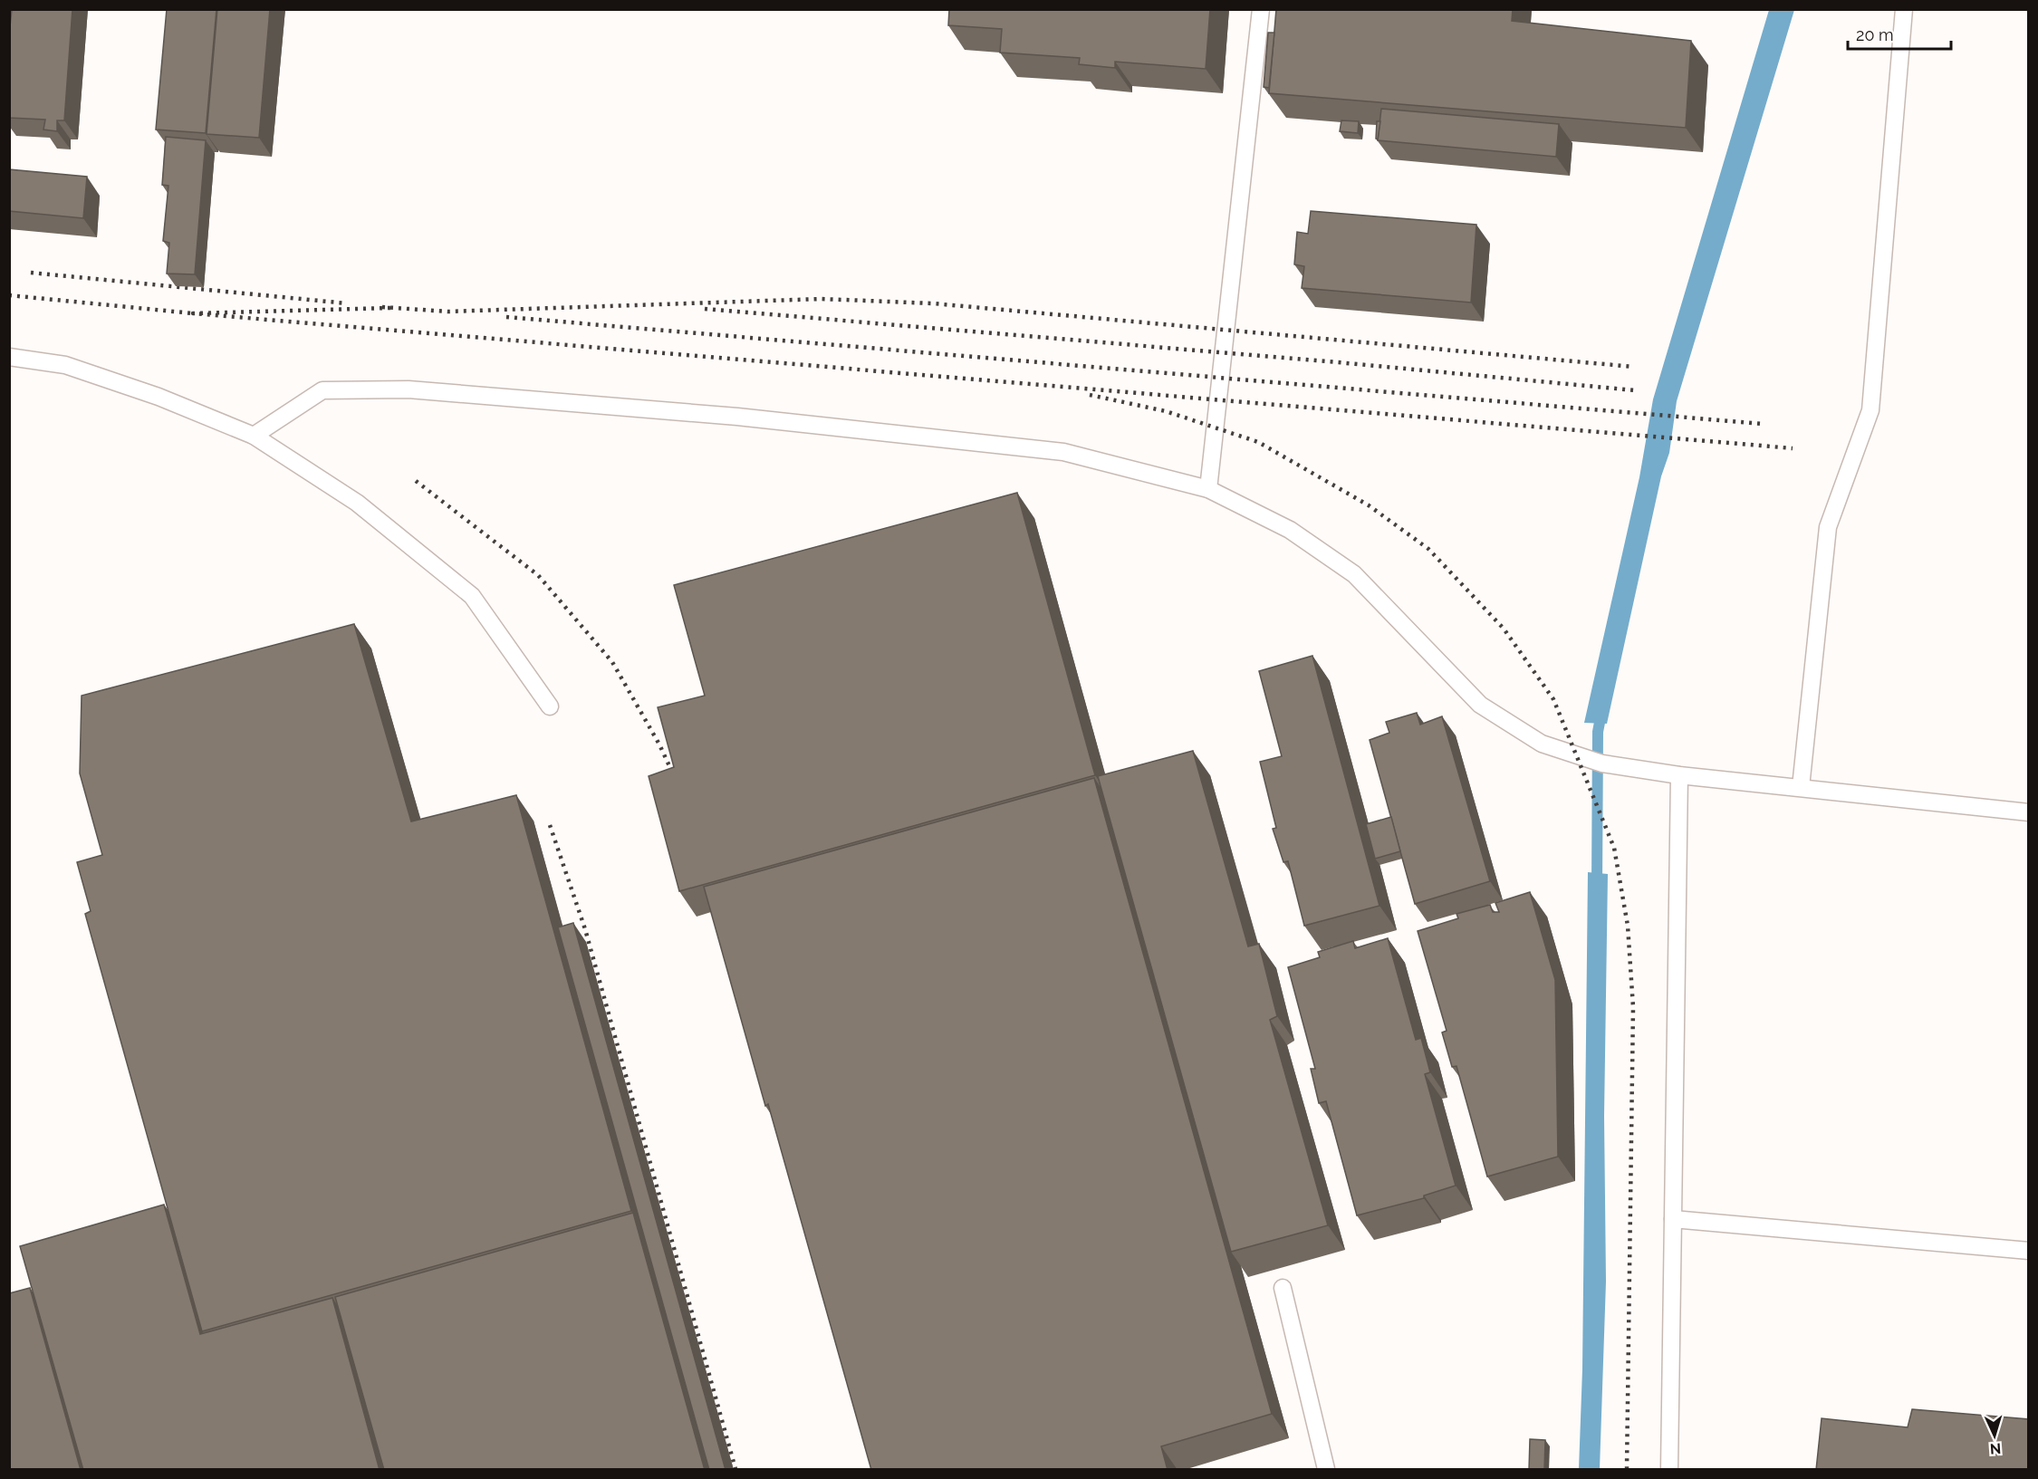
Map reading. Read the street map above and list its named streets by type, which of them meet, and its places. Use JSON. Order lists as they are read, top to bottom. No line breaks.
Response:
{"scale_bar":"20 m","north":"bottom"}
